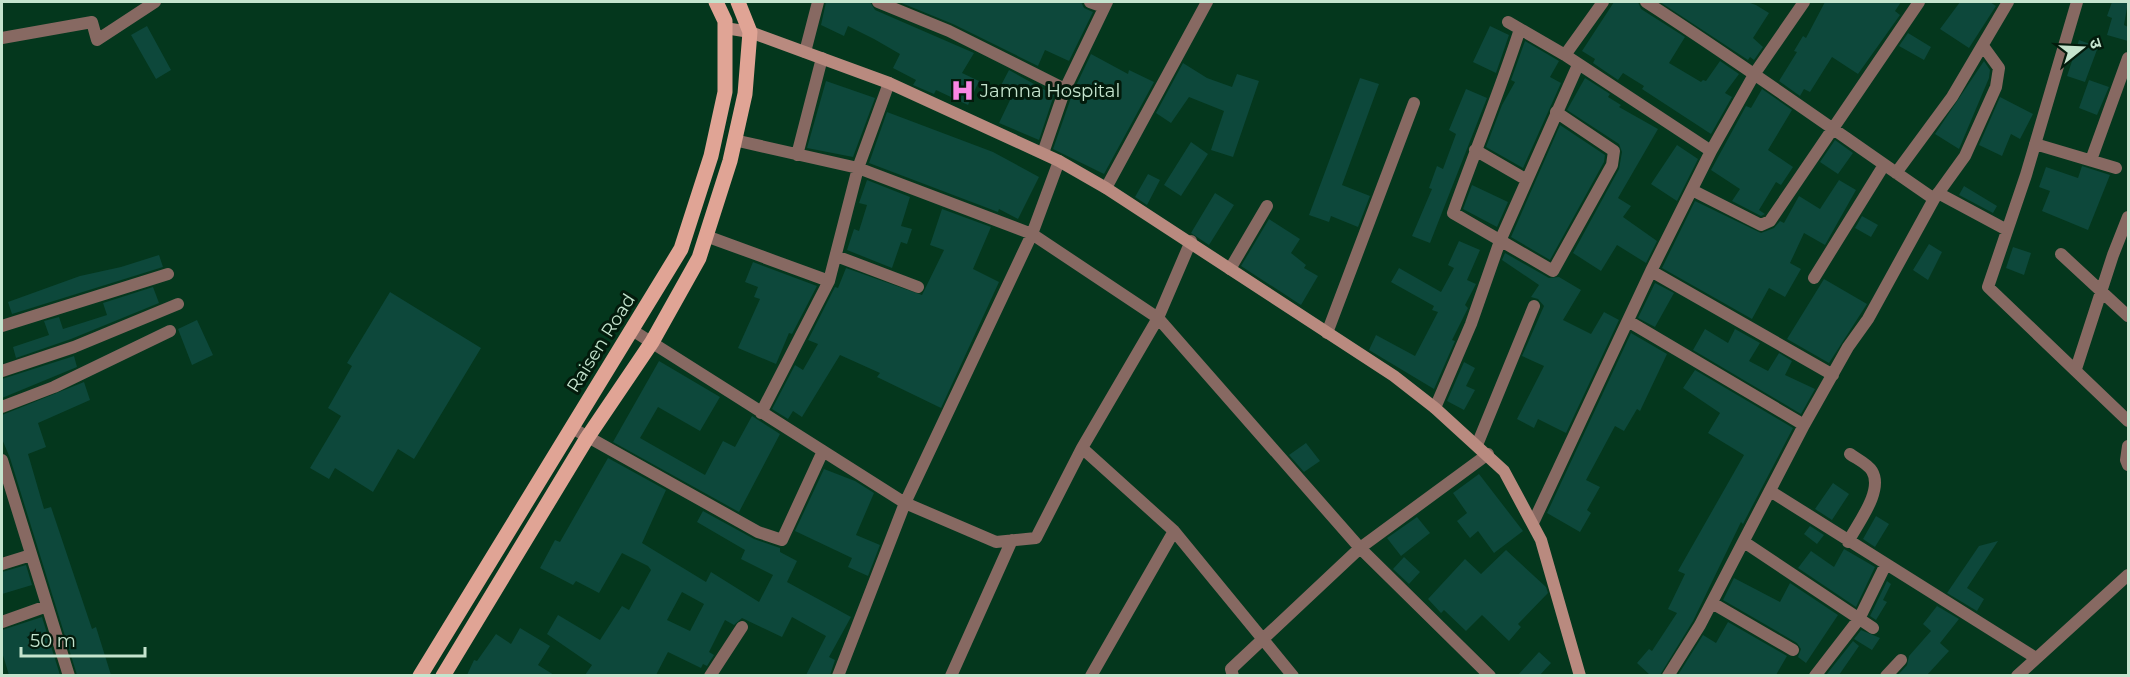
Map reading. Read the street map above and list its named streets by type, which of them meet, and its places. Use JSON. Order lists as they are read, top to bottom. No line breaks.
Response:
{"streets":{"main road":["Raisen Road"]},"places":{"hospital":["Jamna Hospital"]},"scale_bar":"50 m","north":"right"}
